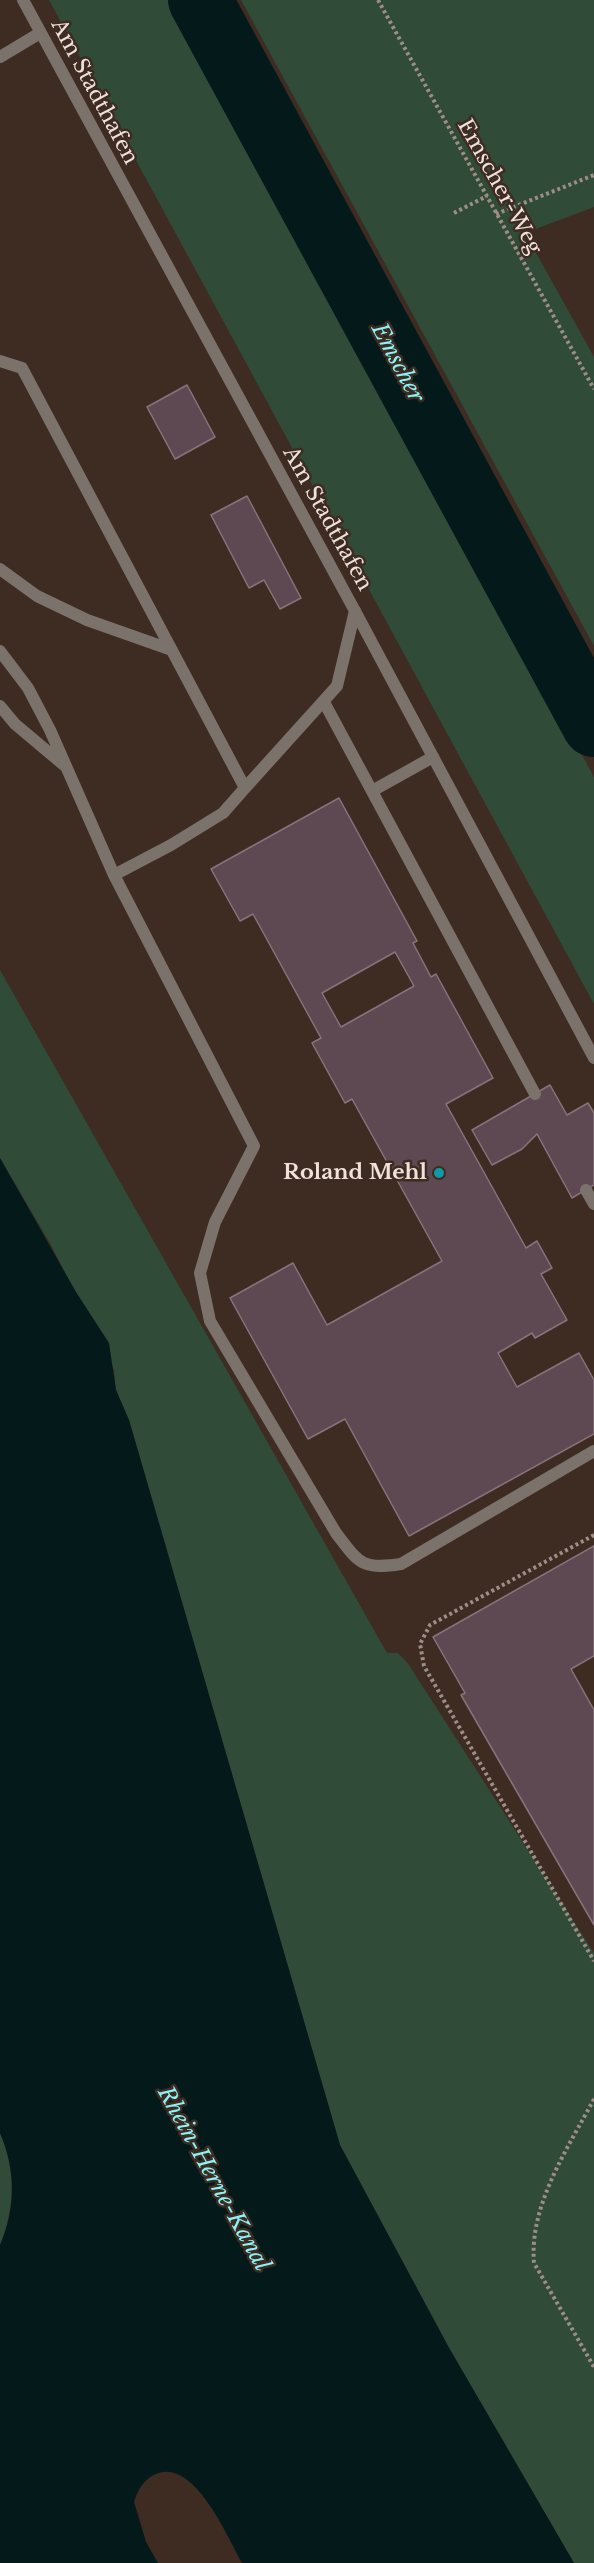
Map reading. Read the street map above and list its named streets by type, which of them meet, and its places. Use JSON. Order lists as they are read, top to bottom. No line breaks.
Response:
{"streets":{"street":["Am Stadthafen"],"path":["Emscher-Weg"]},"water":["Emscher","Rhein-Herne-Kanal"],"places":["Roland Mehl"]}
